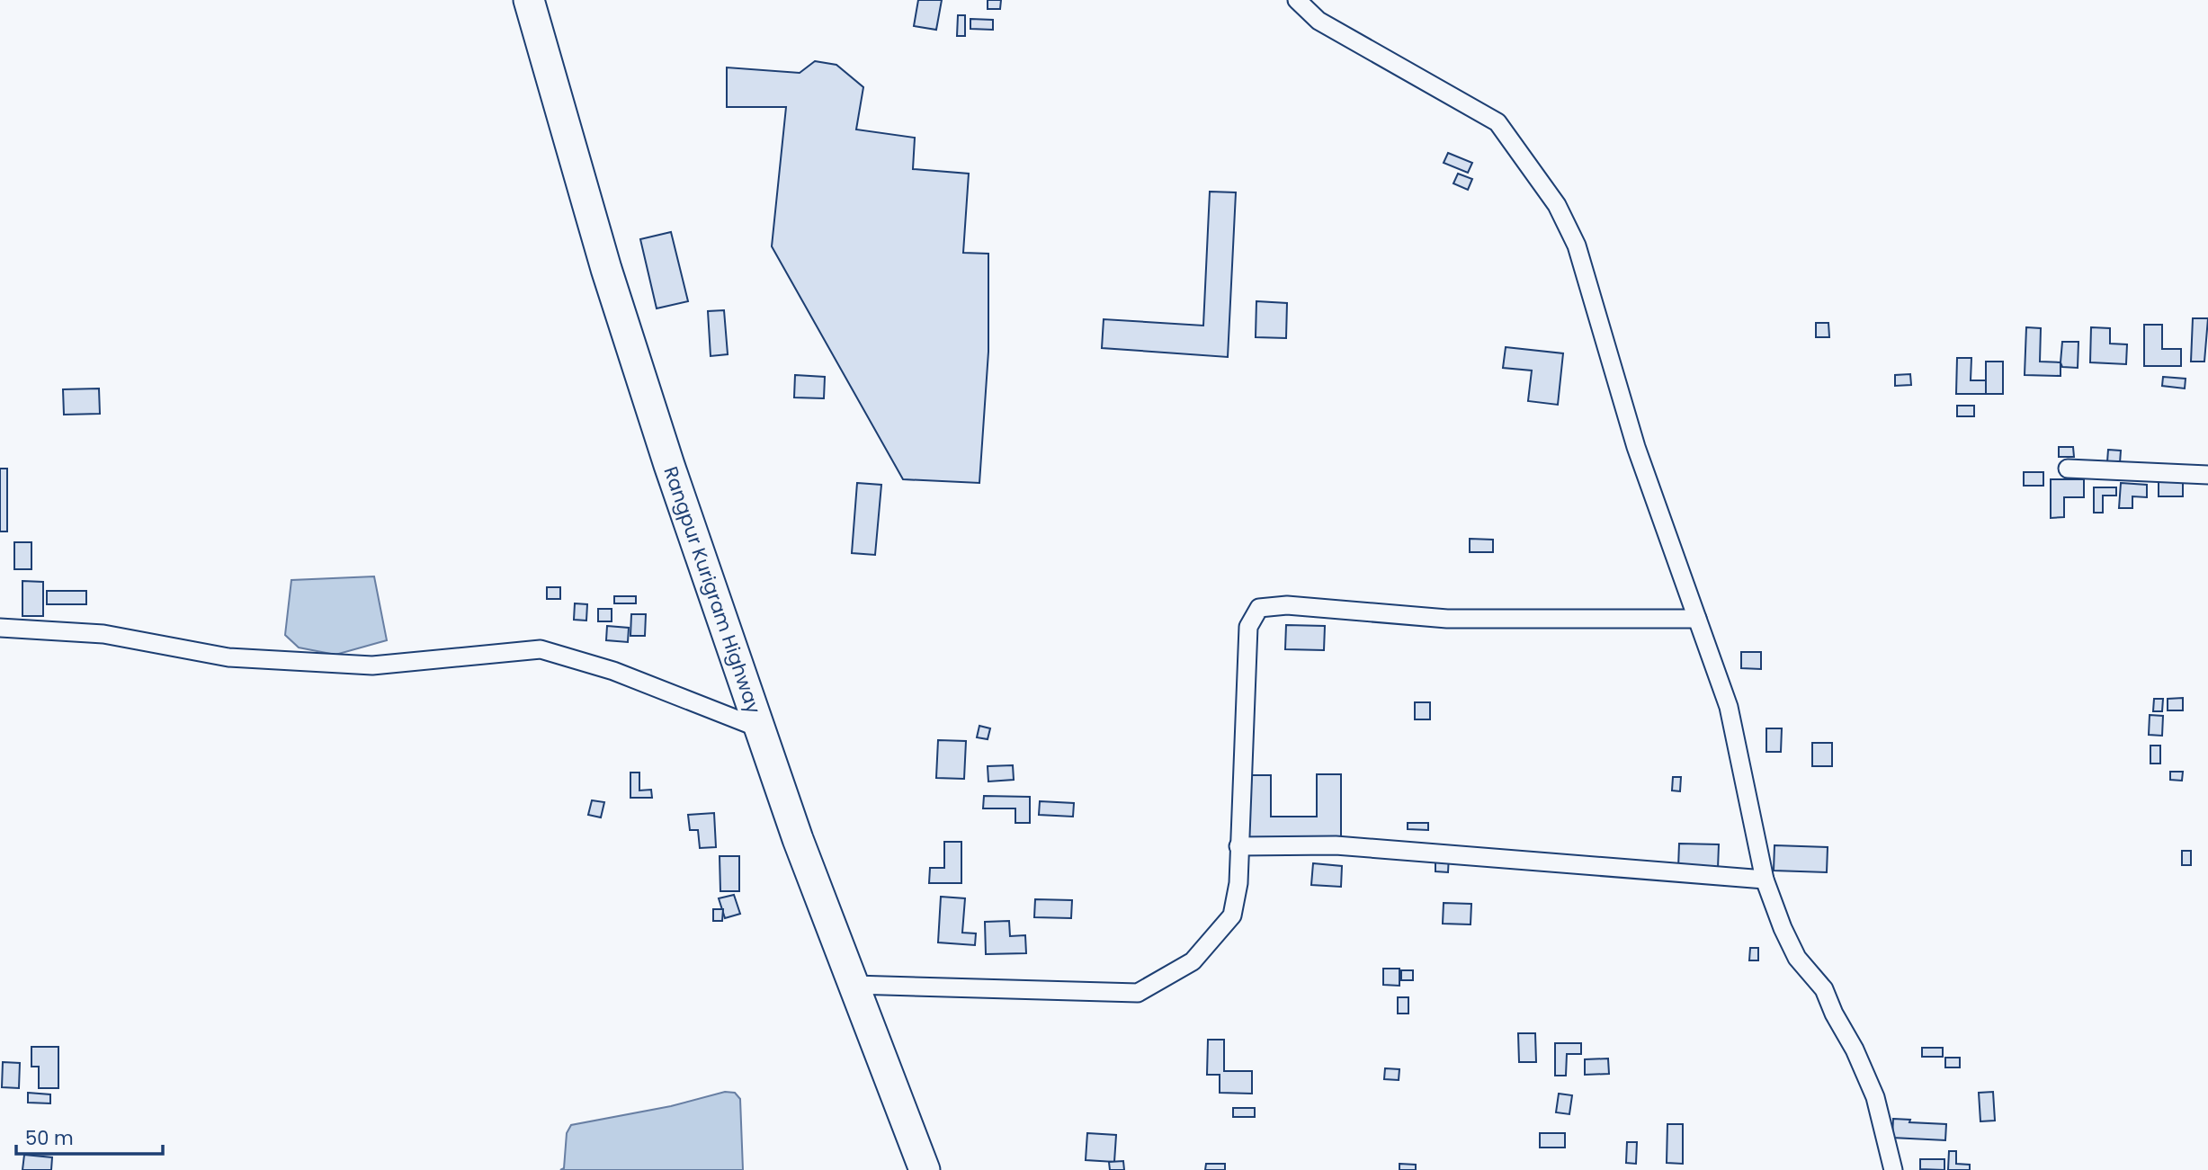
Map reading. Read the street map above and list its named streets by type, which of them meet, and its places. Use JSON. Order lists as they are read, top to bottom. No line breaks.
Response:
{"streets":{"highway":["Rangpur Kurigram Highway"]},"scale_bar":"50 m"}
